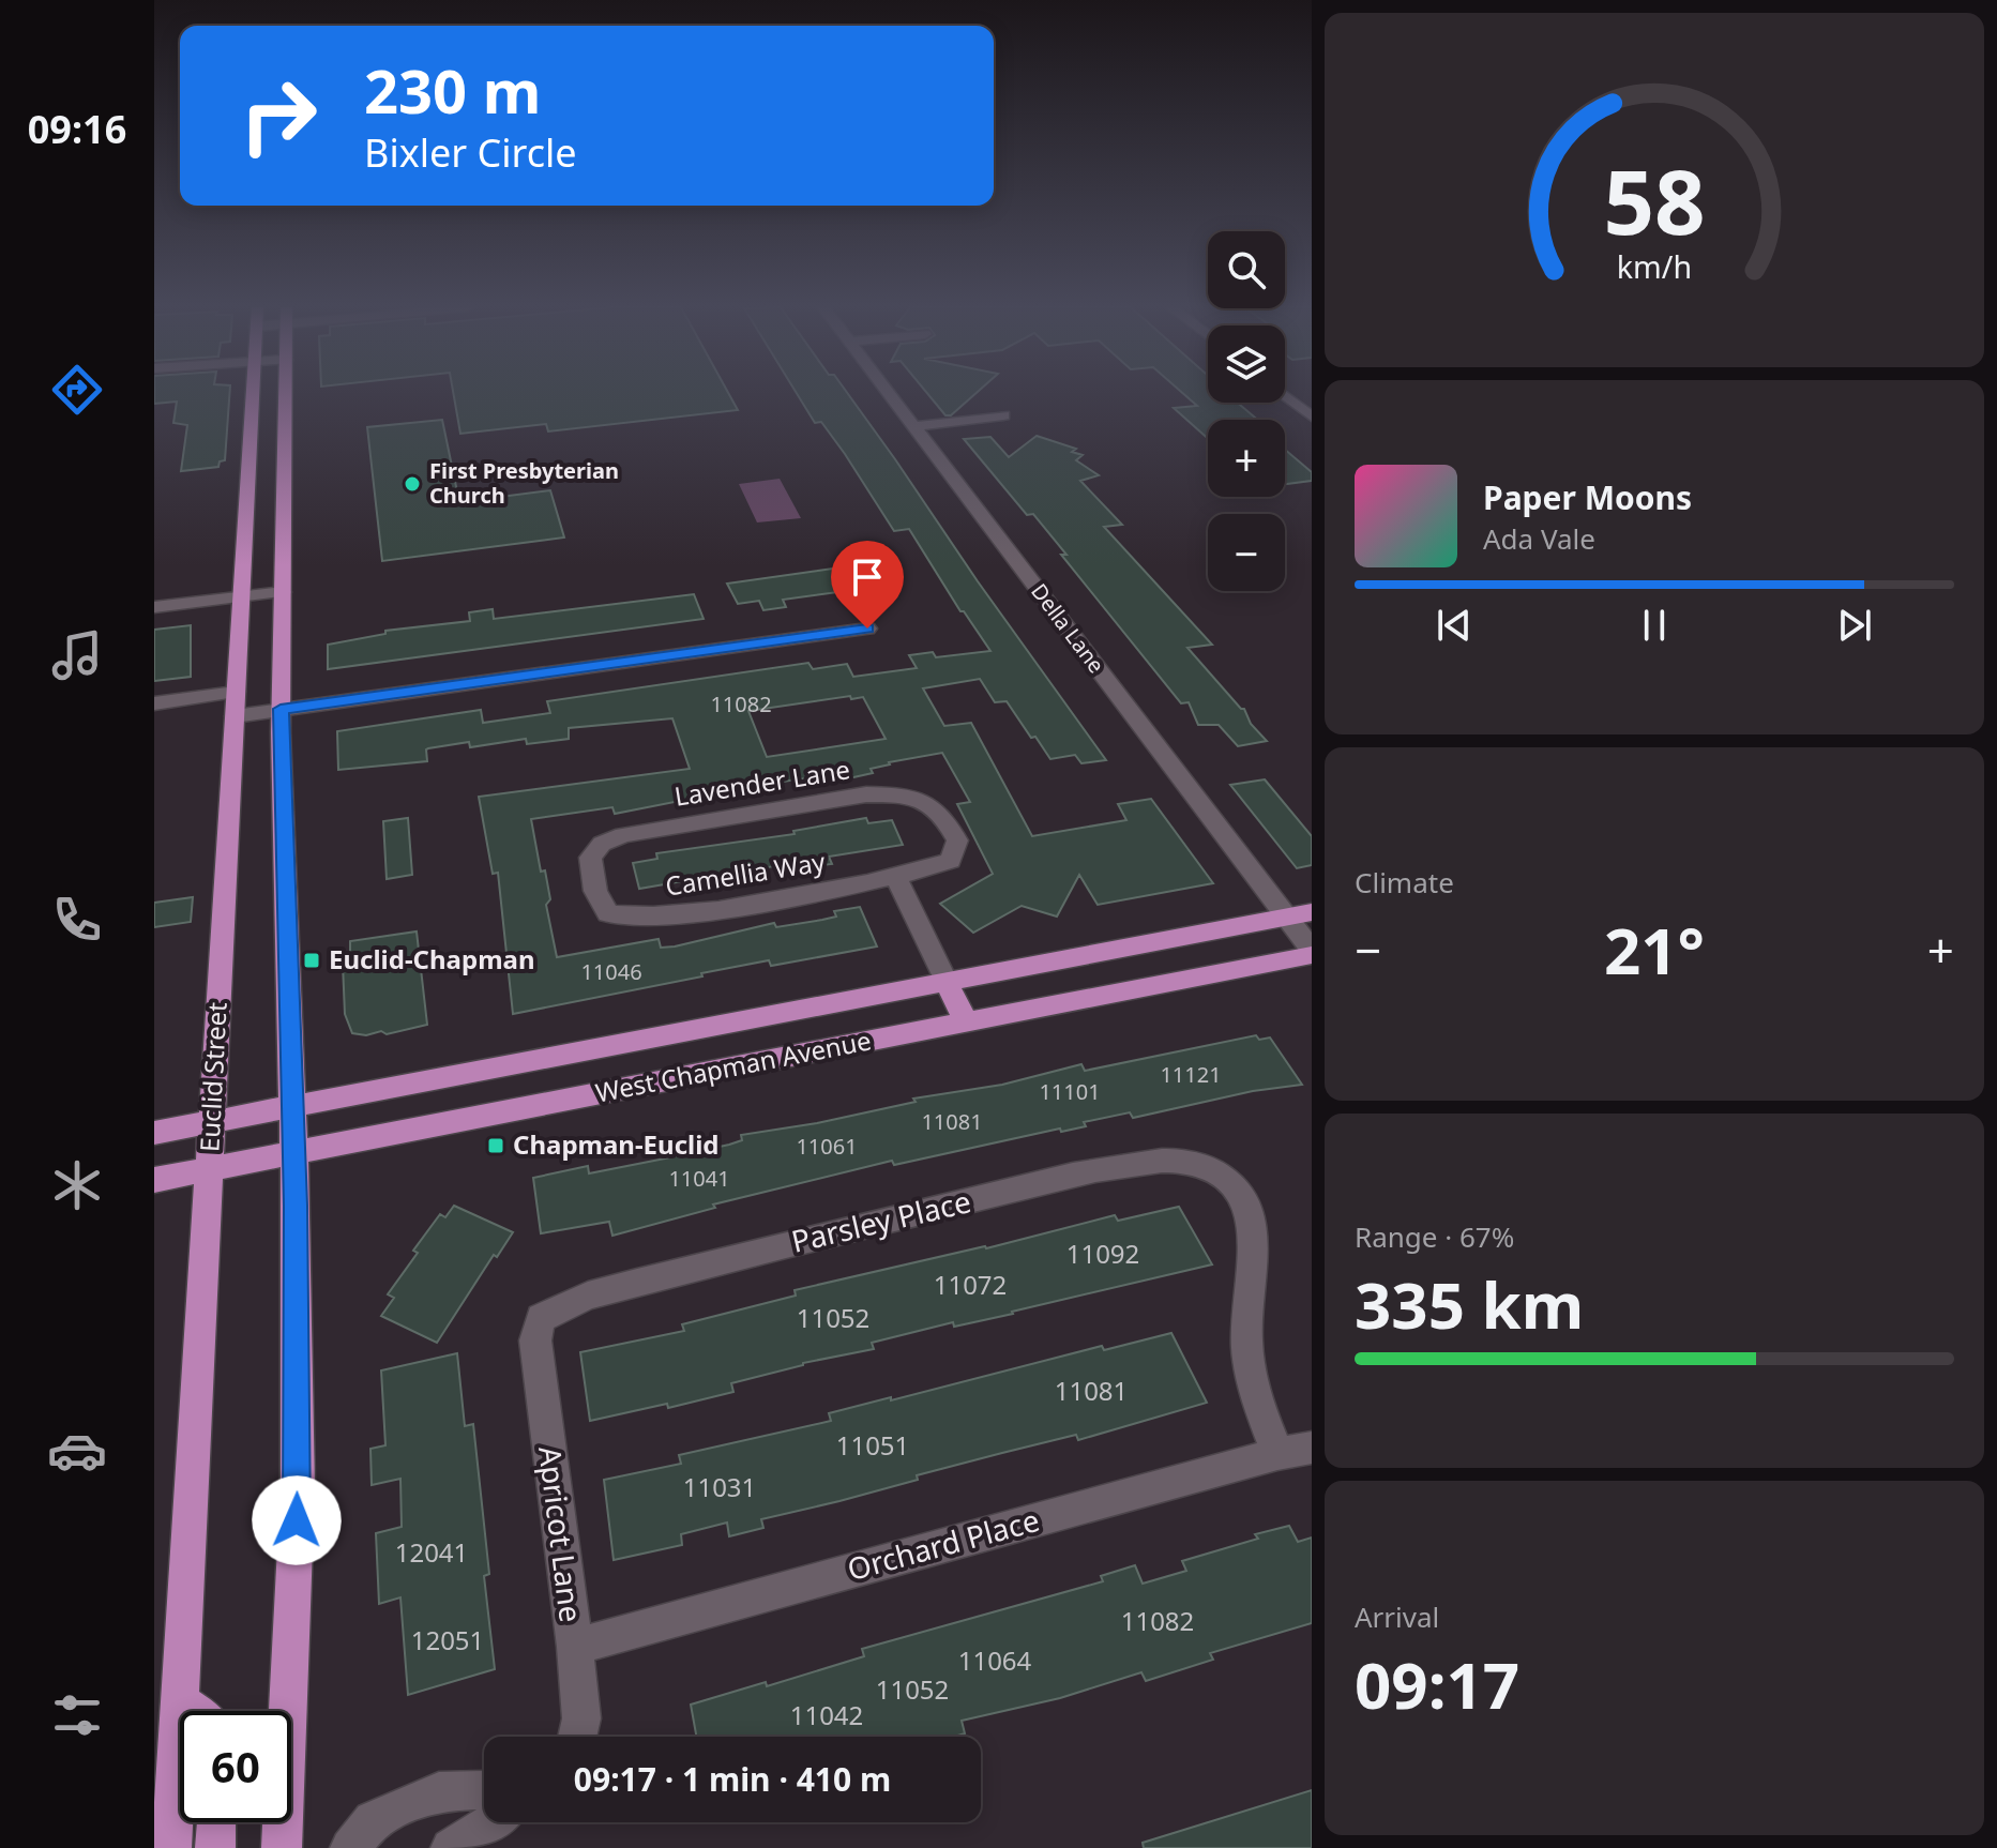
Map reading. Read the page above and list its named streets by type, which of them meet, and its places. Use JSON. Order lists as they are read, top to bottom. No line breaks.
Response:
{"streets":{"main road":["West Chapman Avenue","Euclid Street"],"street":["Della Lane","Lavender Lane","Camellia Way","Parsley Place","Apricot Lane","Orchard Place"]},"crossings":[["Della Lane","West Chapman Avenue"],["Lavender Lane","Camellia Way"],["West Chapman Avenue","Euclid Street"],["Parsley Place","Apricot Lane"],["Parsley Place","Orchard Place"],["Apricot Lane","Orchard Place"]],"places":{"other":["First Presbyterian Church"],"transit":["Euclid-Chapman","Chapman-Euclid"]},"house_numbers":["11082","11046","11121","11101","11081","11061","11041","11092","11072","11052","11081","11051","11031","12041","11082","12051","11064","11052","11042"],"page":{"tabs":"09:16","turn":["230 m","Bixler Circle"],"map_buttons":["+","−"],"song":["Paper Moons","Ada Vale"],"tile":["Climate",["Range · 67%","335 km"],["Arrival","09:17"]],"heat":["−","21°","+"],"limit":"60","trip":"09:17 · 1 min · 410 m","gauge":["58","km/h"]}}
